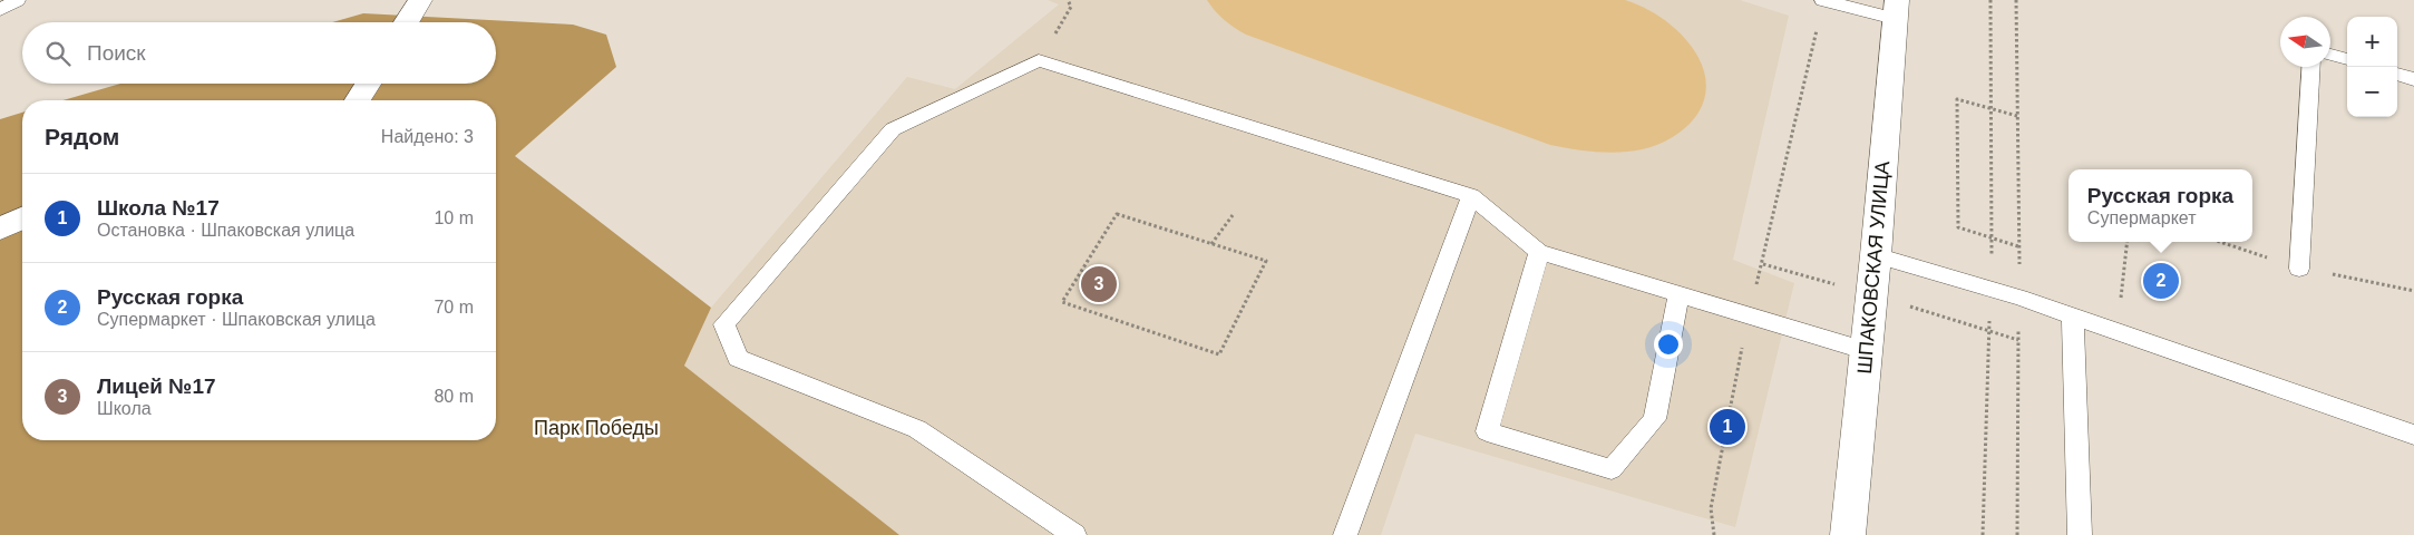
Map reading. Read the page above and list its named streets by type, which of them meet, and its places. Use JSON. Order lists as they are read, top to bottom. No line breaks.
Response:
{"streets":{"main road":["ШПАКОВСКАЯ УЛИЦА"]},"parks":["Парк Победы"],"north":"left","page":{"map_buttons":["+","−"],"search":"Поиск","heading":["Рядом","Найдено: 3"],"popup":["Русская горка","Супермаркет"],"list":[{"mark":"1","name":"Школа №17","note":"Остановка · Шпаковская улица","value":"10 m"},{"mark":"2","name":"Русская горка","note":"Супермаркет · Шпаковская улица","value":"70 m"},{"mark":"3","name":"Лицей №17","note":"Школа","value":"80 m"}],"pins":["2","3","1"]}}
